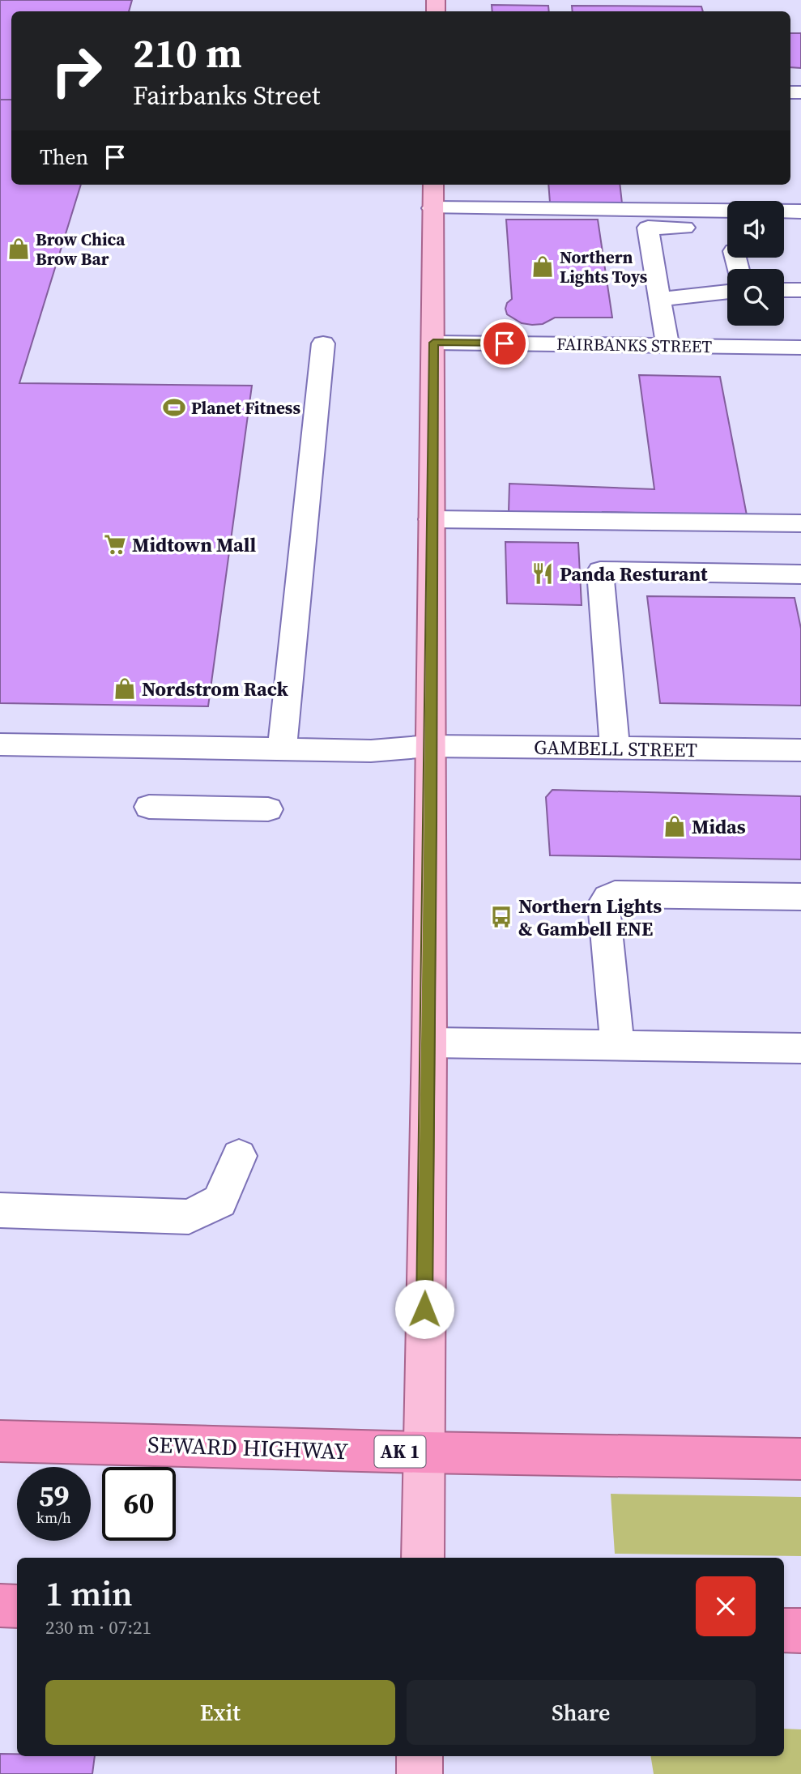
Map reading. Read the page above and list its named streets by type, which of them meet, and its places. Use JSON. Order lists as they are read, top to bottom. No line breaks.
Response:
{"streets":{"highway":["SEWARD HIGHWAY","AK 1"],"street":["FAIRBANKS STREET","GAMBELL STREET"]},"places":{"shop":["Brow Chica Brow Bar","Northern Lights Toys","Nordstrom Rack","Midas"],"sports":["Planet Fitness"],"supermarket":["Midtown Mall"],"restaurant":["Panda Resturant"],"bus stop":["Northern Lights & Gambell ENE"]},"page":{"turn":["210 m","Fairbanks Street"],"then":"Then","speed":"59 km/h","limit":"60","heading":["1 min","230 m · 07:21"],"buttons":["Exit","Share"]}}
